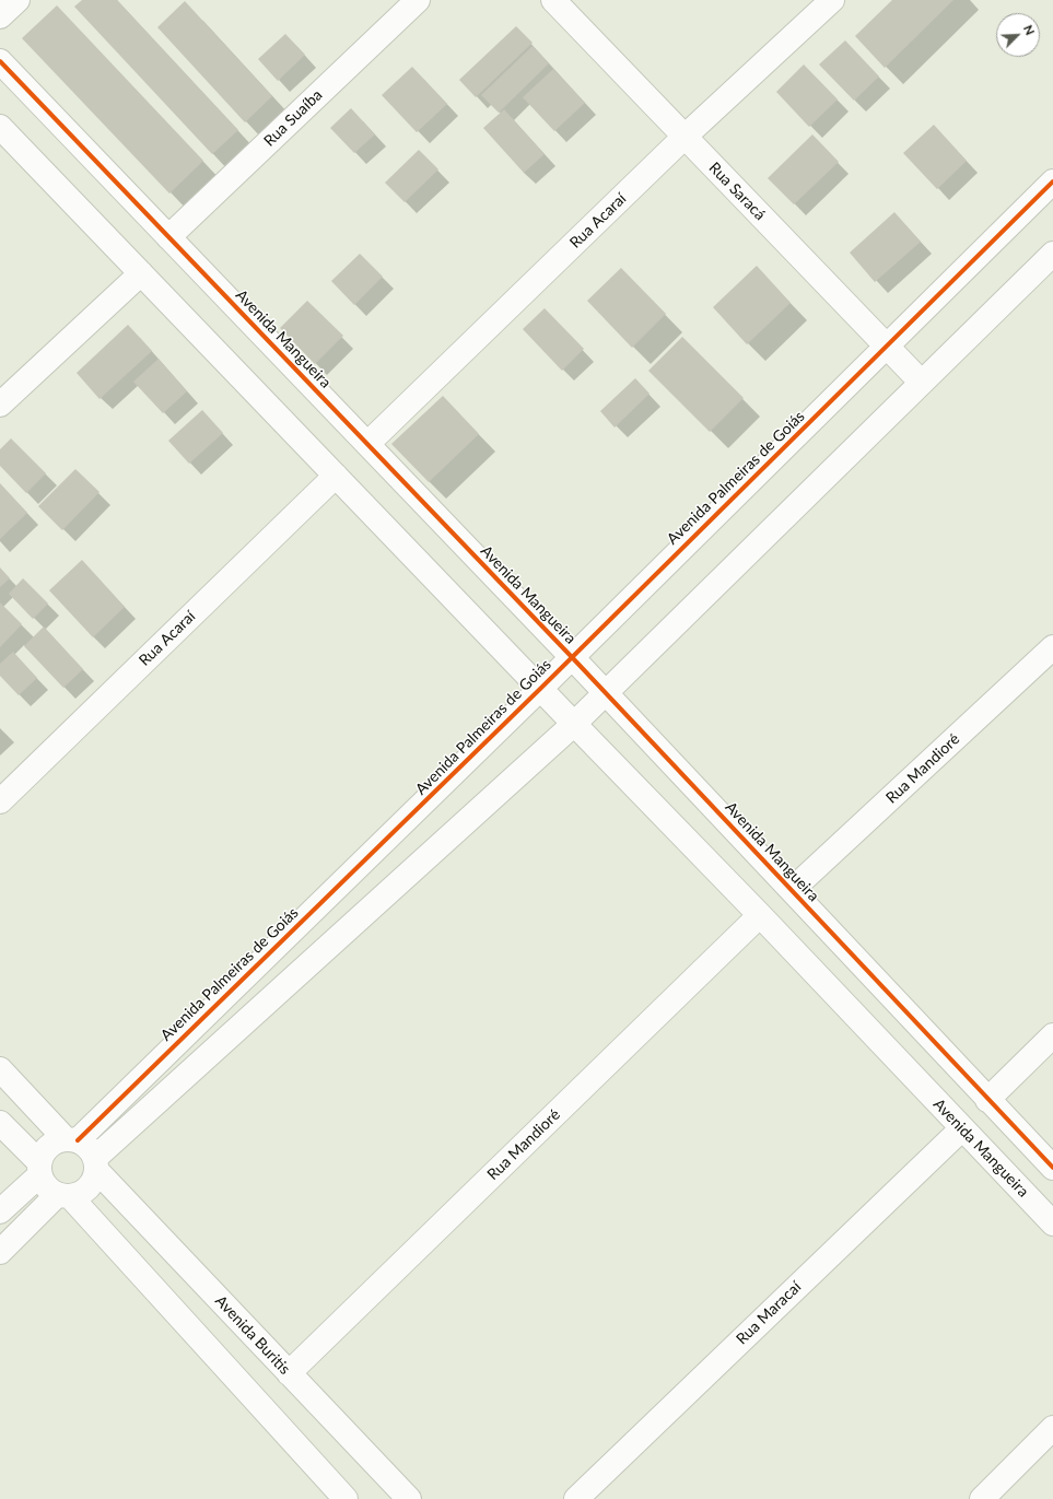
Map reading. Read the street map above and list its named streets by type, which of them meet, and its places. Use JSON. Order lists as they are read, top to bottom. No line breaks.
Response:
{"streets":{"street":["Rua Suaíba","Rua Saracá","Rua Acaraí","Avenida Mangueira","Avenida Palmeiras de Goiás","Rua Mandioré","Rua Maracaí","Avenida Buritis"]},"crossings":[["Rua Suaíba","Avenida Mangueira"],["Rua Saracá","Rua Acaraí"],["Rua Saracá","Avenida Palmeiras de Goiás"],["Rua Acaraí","Avenida Mangueira"],["Avenida Mangueira","Avenida Palmeiras de Goiás"],["Avenida Mangueira","Rua Mandioré"],["Avenida Mangueira","Rua Maracaí"],["Avenida Palmeiras de Goiás","Avenida Buritis"],["Rua Mandioré","Avenida Buritis"]],"north":"top right"}
